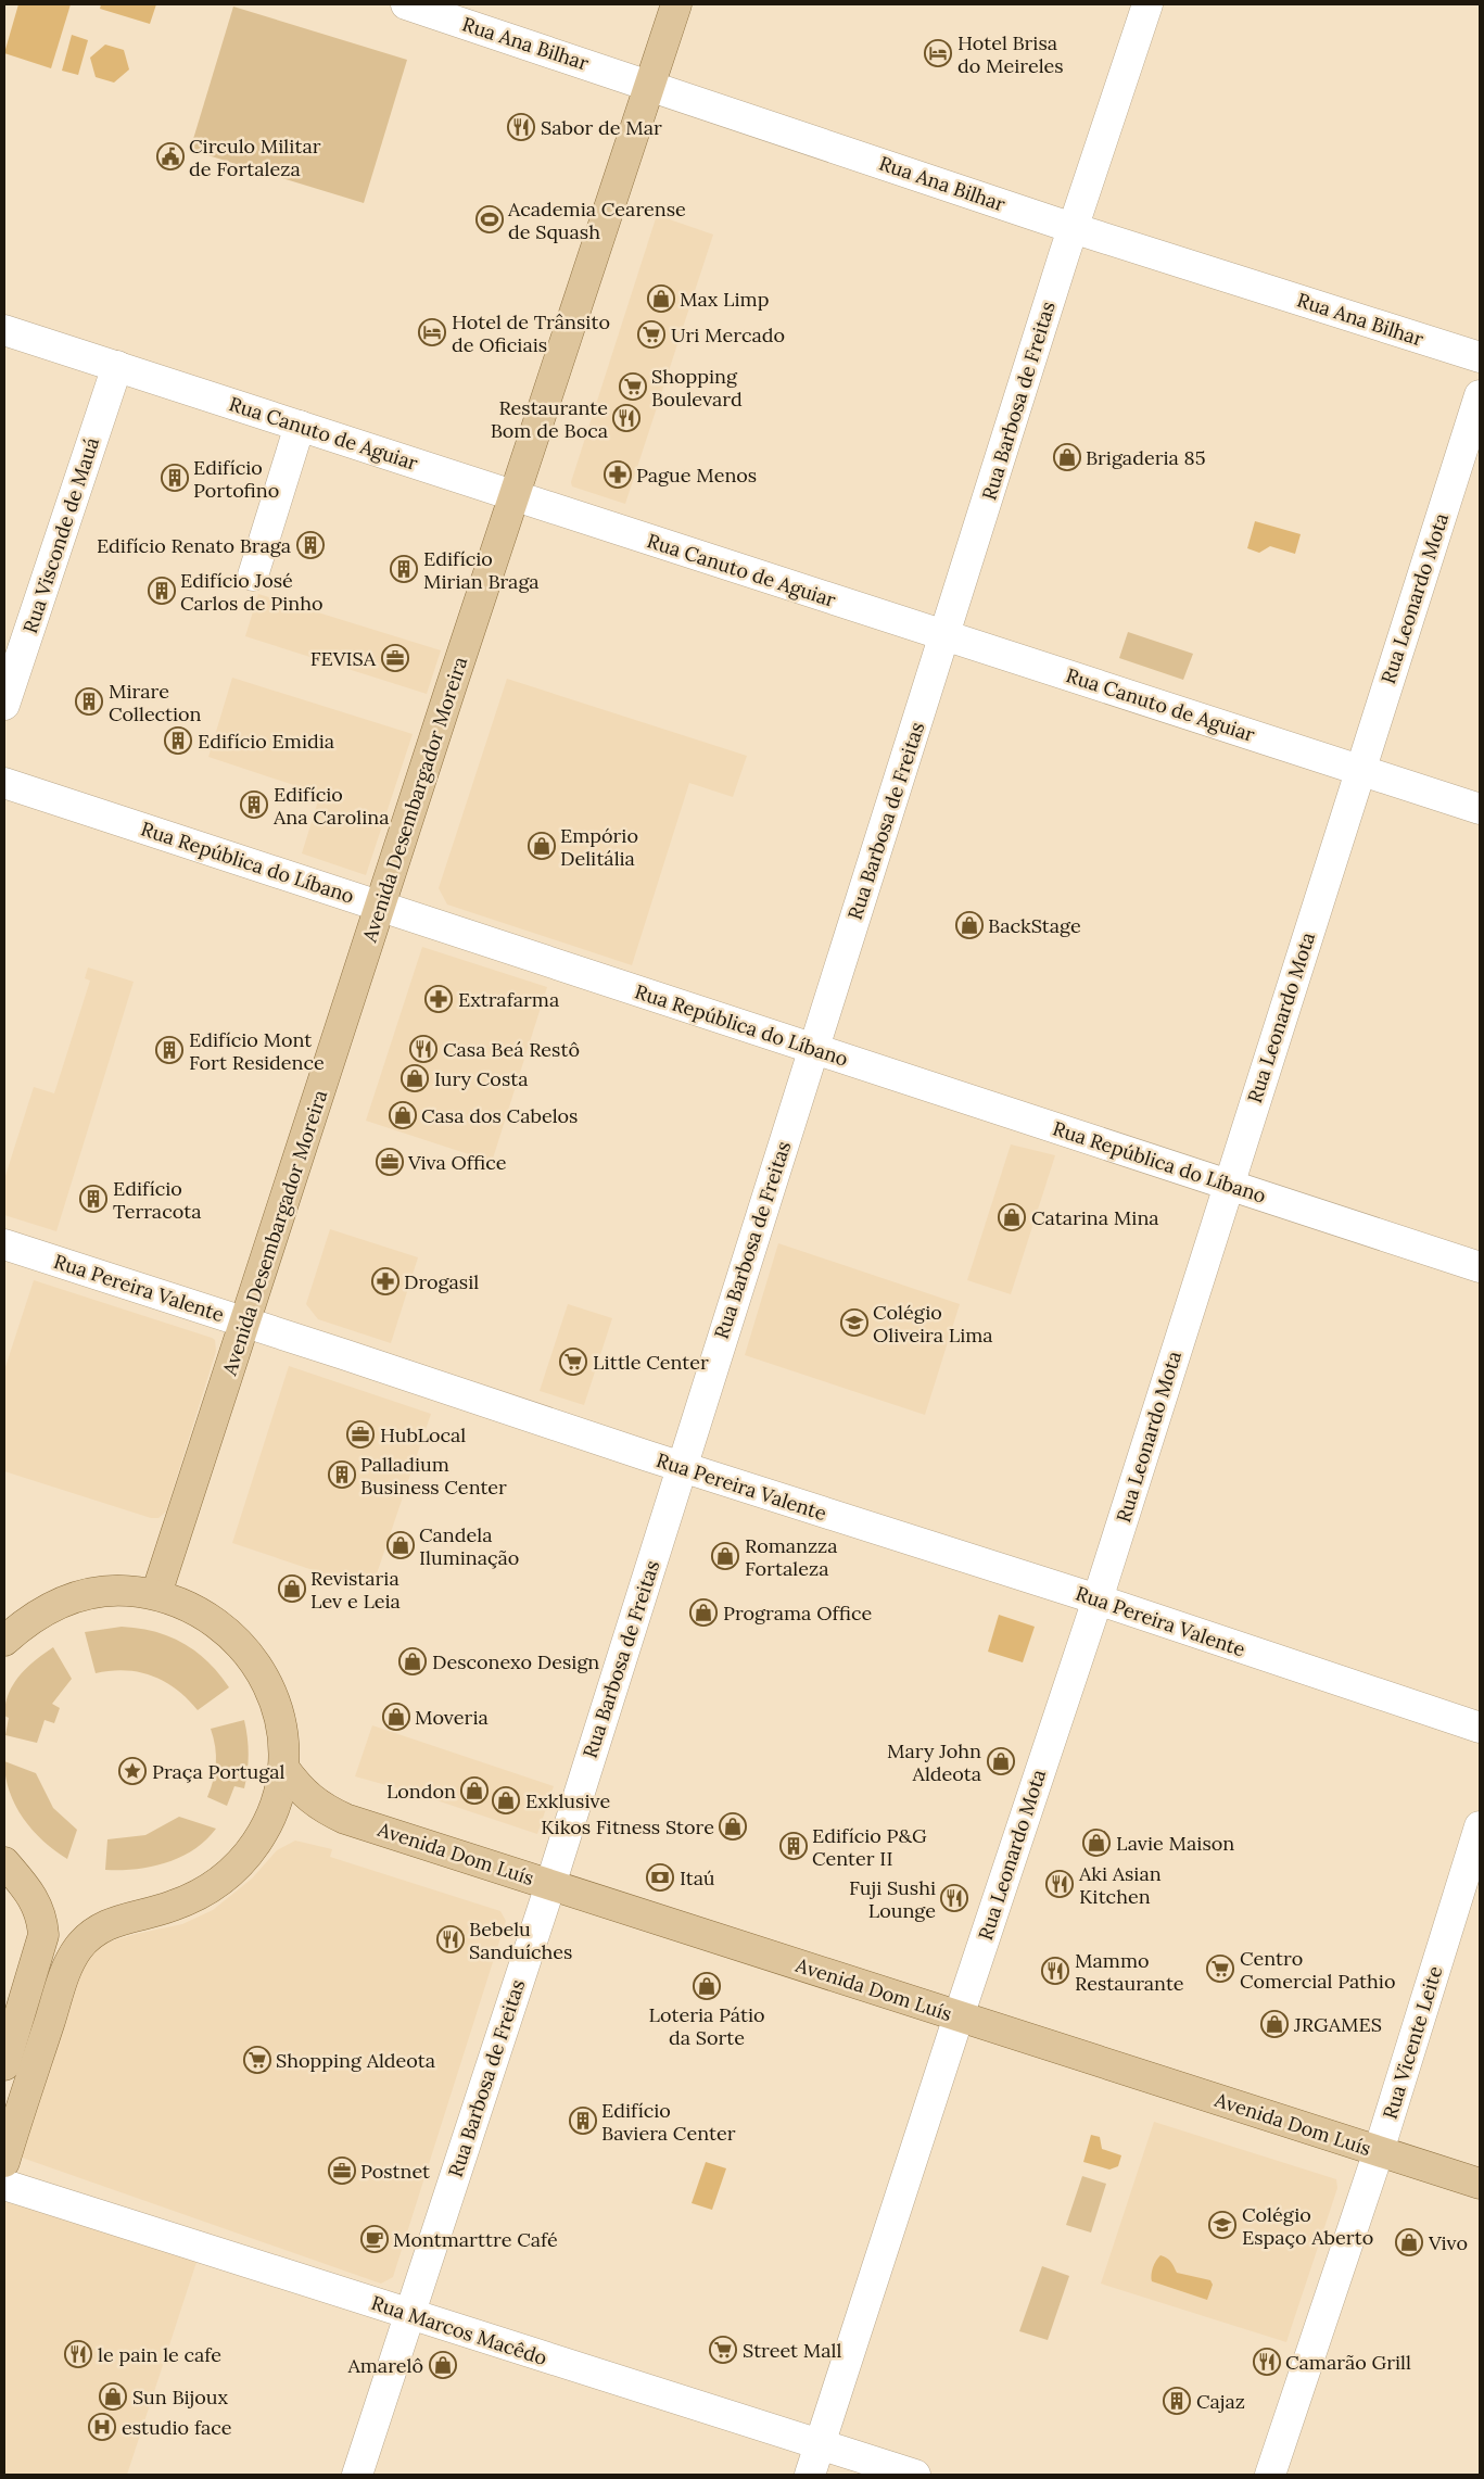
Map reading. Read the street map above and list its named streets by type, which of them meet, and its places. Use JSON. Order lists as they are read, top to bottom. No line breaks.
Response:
{"streets":{"main road":["Avenida Desembargador Moreira","Avenida Dom Luís"],"street":["Rua Ana Bilhar","Rua Barbosa de Freitas","Rua Canuto de Aguiar","Rua Visconde de Mauá","Rua Leonardo Mota","Rua República do Líbano","Rua Pereira Valente","Rua Vicente Leite","Rua Marcos Macêdo"]},"crossings":[["Rua Ana Bilhar","Rua Barbosa de Freitas"],["Rua Ana Bilhar","Avenida Desembargador Moreira"],["Rua Barbosa de Freitas","Rua Canuto de Aguiar"],["Rua Barbosa de Freitas","Rua República do Líbano"],["Rua Barbosa de Freitas","Rua Pereira Valente"],["Rua Barbosa de Freitas","Avenida Dom Luís"],["Rua Barbosa de Freitas","Rua Marcos Macêdo"],["Rua Canuto de Aguiar","Rua Visconde de Mauá"],["Rua Canuto de Aguiar","Rua Leonardo Mota"],["Rua Canuto de Aguiar","Avenida Desembargador Moreira"],["Rua Leonardo Mota","Rua República do Líbano"],["Rua Leonardo Mota","Rua Pereira Valente"],["Rua Leonardo Mota","Avenida Dom Luís"],["Rua Leonardo Mota","Rua Marcos Macêdo"],["Avenida Desembargador Moreira","Rua República do Líbano"],["Avenida Desembargador Moreira","Rua Pereira Valente"],["Avenida Dom Luís","Rua Vicente Leite"]],"places":{"hotel":["Hotel Brisa do Meireles","Hotel de Trânsito de Oficiais"],"restaurant":["Sabor de Mar","Restaurante Bom de Boca","Casa Beá Restô","Aki Asian Kitchen","Fuji Sushi Lounge","Bebelu Sanduíches","Mammo Restaurante","le pain le cafe","Camarão Grill"],"public building":["Circulo Militar de Fortaleza"],"sports":["Academia Cearense de Squash"],"shop":["Max Limp","Brigaderia 85","Empório Delitália","BackStage","Iury Costa","Casa dos Cabelos","Catarina Mina","Candela Iluminação","Romanzza Fortaleza","Revistaria Lev e Leia","Programa Office","Desconexo Design","Moveria","Mary John Aldeota","London","Exklusive","Kikos Fitness Store","Lavie Maison","Loteria Pátio da Sorte","JRGAMES","Vivo","Amarelô","Sun Bijoux"],"supermarket":["Uri Mercado","Shopping Boulevard","Little Center","Centro Comercial Pathio","Shopping Aldeota","Street Mall"],"pharmacy":["Pague Menos","Extrafarma","Drogasil"],"building":["Edifício Portofino","Edifício Renato Braga","Edifício Mirian Braga","Edifício José Carlos de Pinho","Mirare Collection","Edifício Emidia","Edifício Ana Carolina","Edifício Mont Fort Residence","Edifício Terracota","Palladium Business Center","Edifício P&G Center II","Edifício Baviera Center","Cajaz"],"office":["FEVISA","Viva Office","HubLocal","Postnet"],"school or university":["Colégio Oliveira Lima","Colégio Espaço Aberto"],"place":["Praça Portugal"],"bank":["Itaú"],"cafe":["Montmarttre Café"],"hospital":["estudio face"]}}
